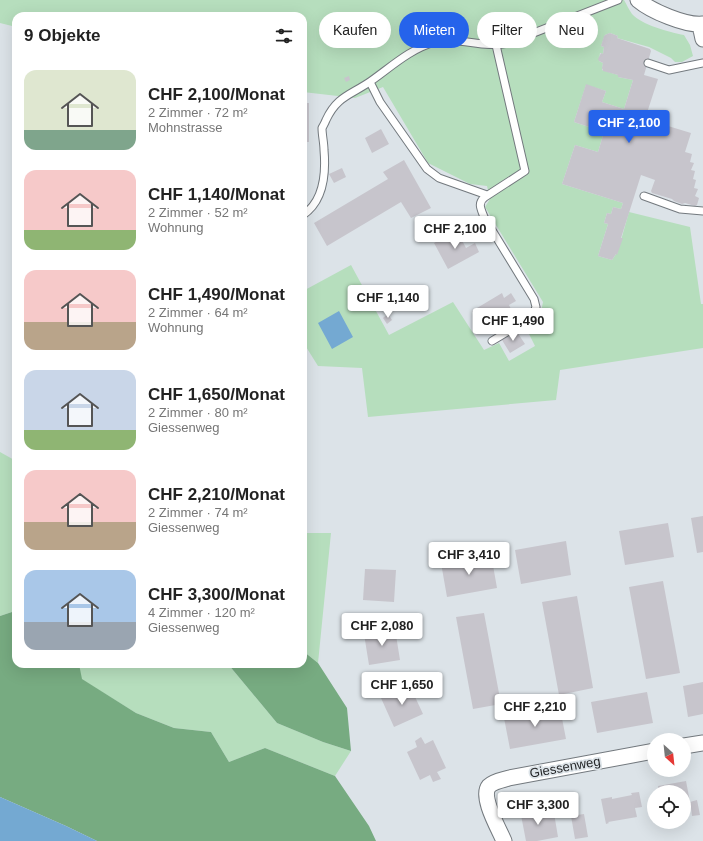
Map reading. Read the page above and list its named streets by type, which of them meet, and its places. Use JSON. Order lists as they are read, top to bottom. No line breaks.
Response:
{"streets":{"street":["Giessenweg"]},"north":"bottom right","page":{"chip":["Kaufen","Mieten","Filter","Neu"],"heading":"9 Objekte","list":[{"name":"CHF 2,100/Monat","note":"2 Zimmer · 72 m² · Mohnstrasse"},{"name":"CHF 1,140/Monat","note":"2 Zimmer · 52 m² · Wohnung"},{"name":"CHF 1,490/Monat","note":"2 Zimmer · 64 m² · Wohnung"},{"name":"CHF 1,650/Monat","note":"2 Zimmer · 80 m² · Giessenweg"},{"name":"CHF 2,210/Monat","note":"2 Zimmer · 74 m² · Giessenweg"},{"name":"CHF 3,300/Monat","note":"4 Zimmer · 120 m² · Giessenweg"}],"price":["CHF 2,100","CHF 2,100","CHF 1,140","CHF 1,490","CHF 3,410","CHF 2,080","CHF 1,650","CHF 2,210","CHF 3,300"]}}
